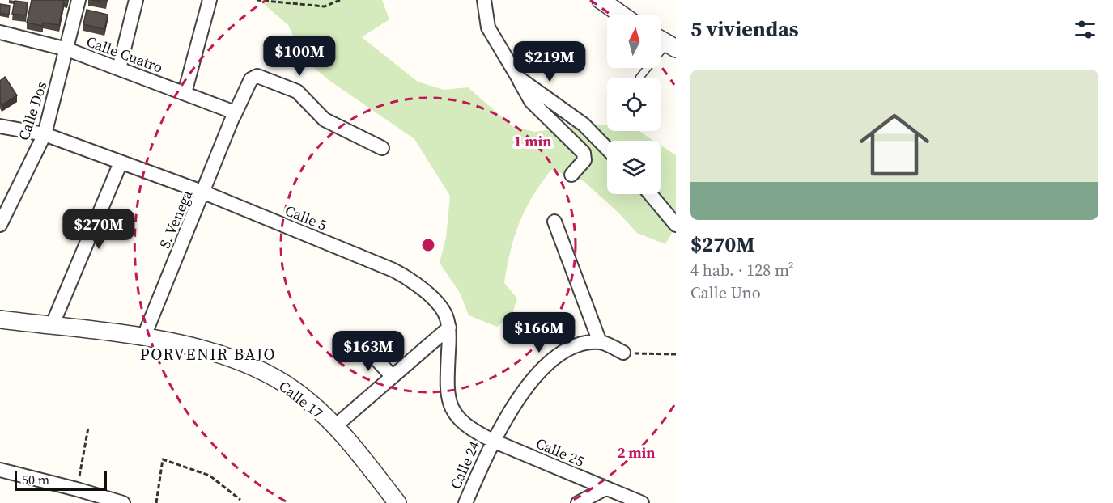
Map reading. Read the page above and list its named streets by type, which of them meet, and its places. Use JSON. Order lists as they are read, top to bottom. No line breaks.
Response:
{"streets":{"street":["Calle Cuatro","Calle Dos","Calle 5","S. Venega","Calle 17","Calle 25","Calle 24"]},"crossings":[["Calle Cuatro","Calle Dos"],["Calle Cuatro","S. Venega"],["Calle Dos","Calle 5"],["Calle 5","S. Venega"],["Calle 5","Calle 25"],["Calle 5","Calle 24"],["S. Venega","Calle 17"],["Calle 25","Calle 24"]],"districts":["PORVENIR BAJO"],"scale_bar":"50 m","north":"top","page":{"heading":"5 viviendas","price":["$100M","$219M","$270M","$166M","$163M"],"list":[{"name":"$270M","note":"4 hab. · 128 m² · Calle Uno"}],"scale":"50 m"},"rings":["1 min","2 min"]}
